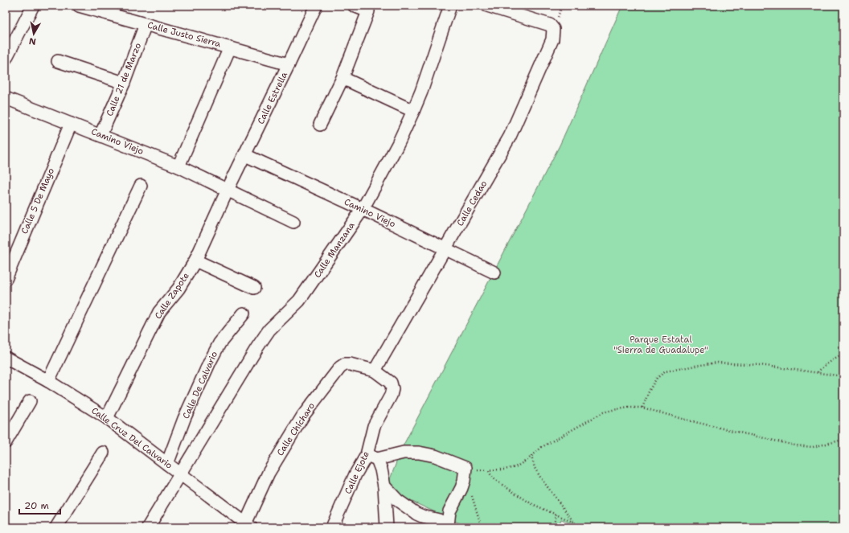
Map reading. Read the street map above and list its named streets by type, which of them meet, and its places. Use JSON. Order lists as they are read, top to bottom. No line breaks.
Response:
{"streets":{"street":["Calle Justo Sierra","Calle 21 de Marzo","Calle Estrella","Camino Viejo","Calle 5 De Mayo","Calle Cedao","Calle Manzana","Calle Zapote","Calle De Calvario","Calle Chícharo","Calle Cruz Del Calvario","Calle Ejote"]},"crossings":[["Calle Justo Sierra","Calle 21 de Marzo"],["Calle Justo Sierra","Calle Estrella"],["Calle 21 de Marzo","Camino Viejo"],["Calle Estrella","Camino Viejo"],["Calle Estrella","Calle Zapote"],["Camino Viejo","Calle 5 De Mayo"],["Camino Viejo","Calle Cedao"],["Camino Viejo","Calle Manzana"],["Camino Viejo","Calle Zapote"],["Calle Cedao","Calle Chícharo"],["Calle Cedao","Calle Ejote"],["Calle Manzana","Calle Cruz Del Calvario"],["Calle Zapote","Calle Cruz Del Calvario"],["Calle De Calvario","Calle Cruz Del Calvario"],["Calle Chícharo","Calle Cruz Del Calvario"],["Calle Chícharo","Calle Ejote"]],"parks":["Parque Estatal \"Sierra de Guadalupe\""],"scale_bar":"20 m","north":"bottom"}
